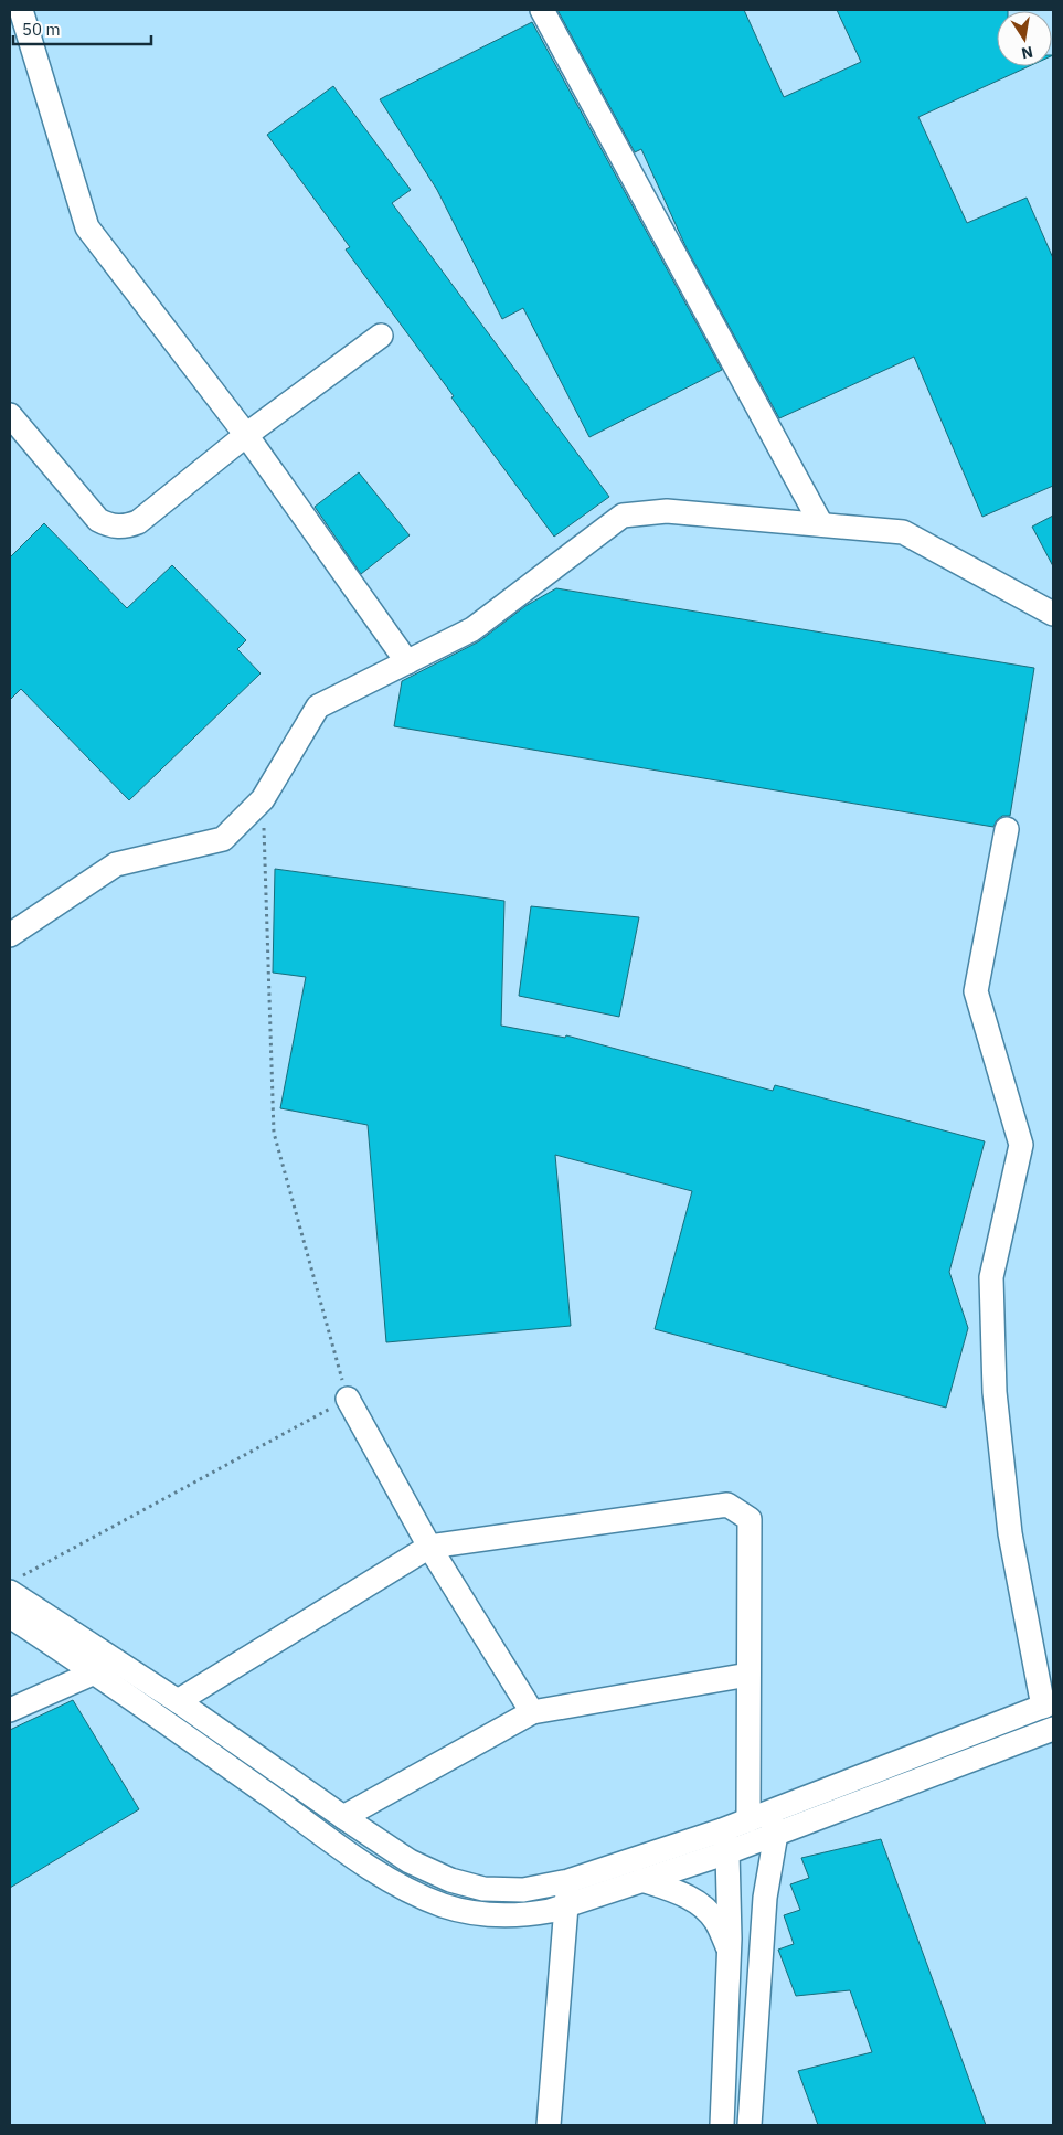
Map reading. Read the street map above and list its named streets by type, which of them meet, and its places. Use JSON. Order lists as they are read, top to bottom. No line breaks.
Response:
{"scale_bar":"50 m","north":"bottom"}
